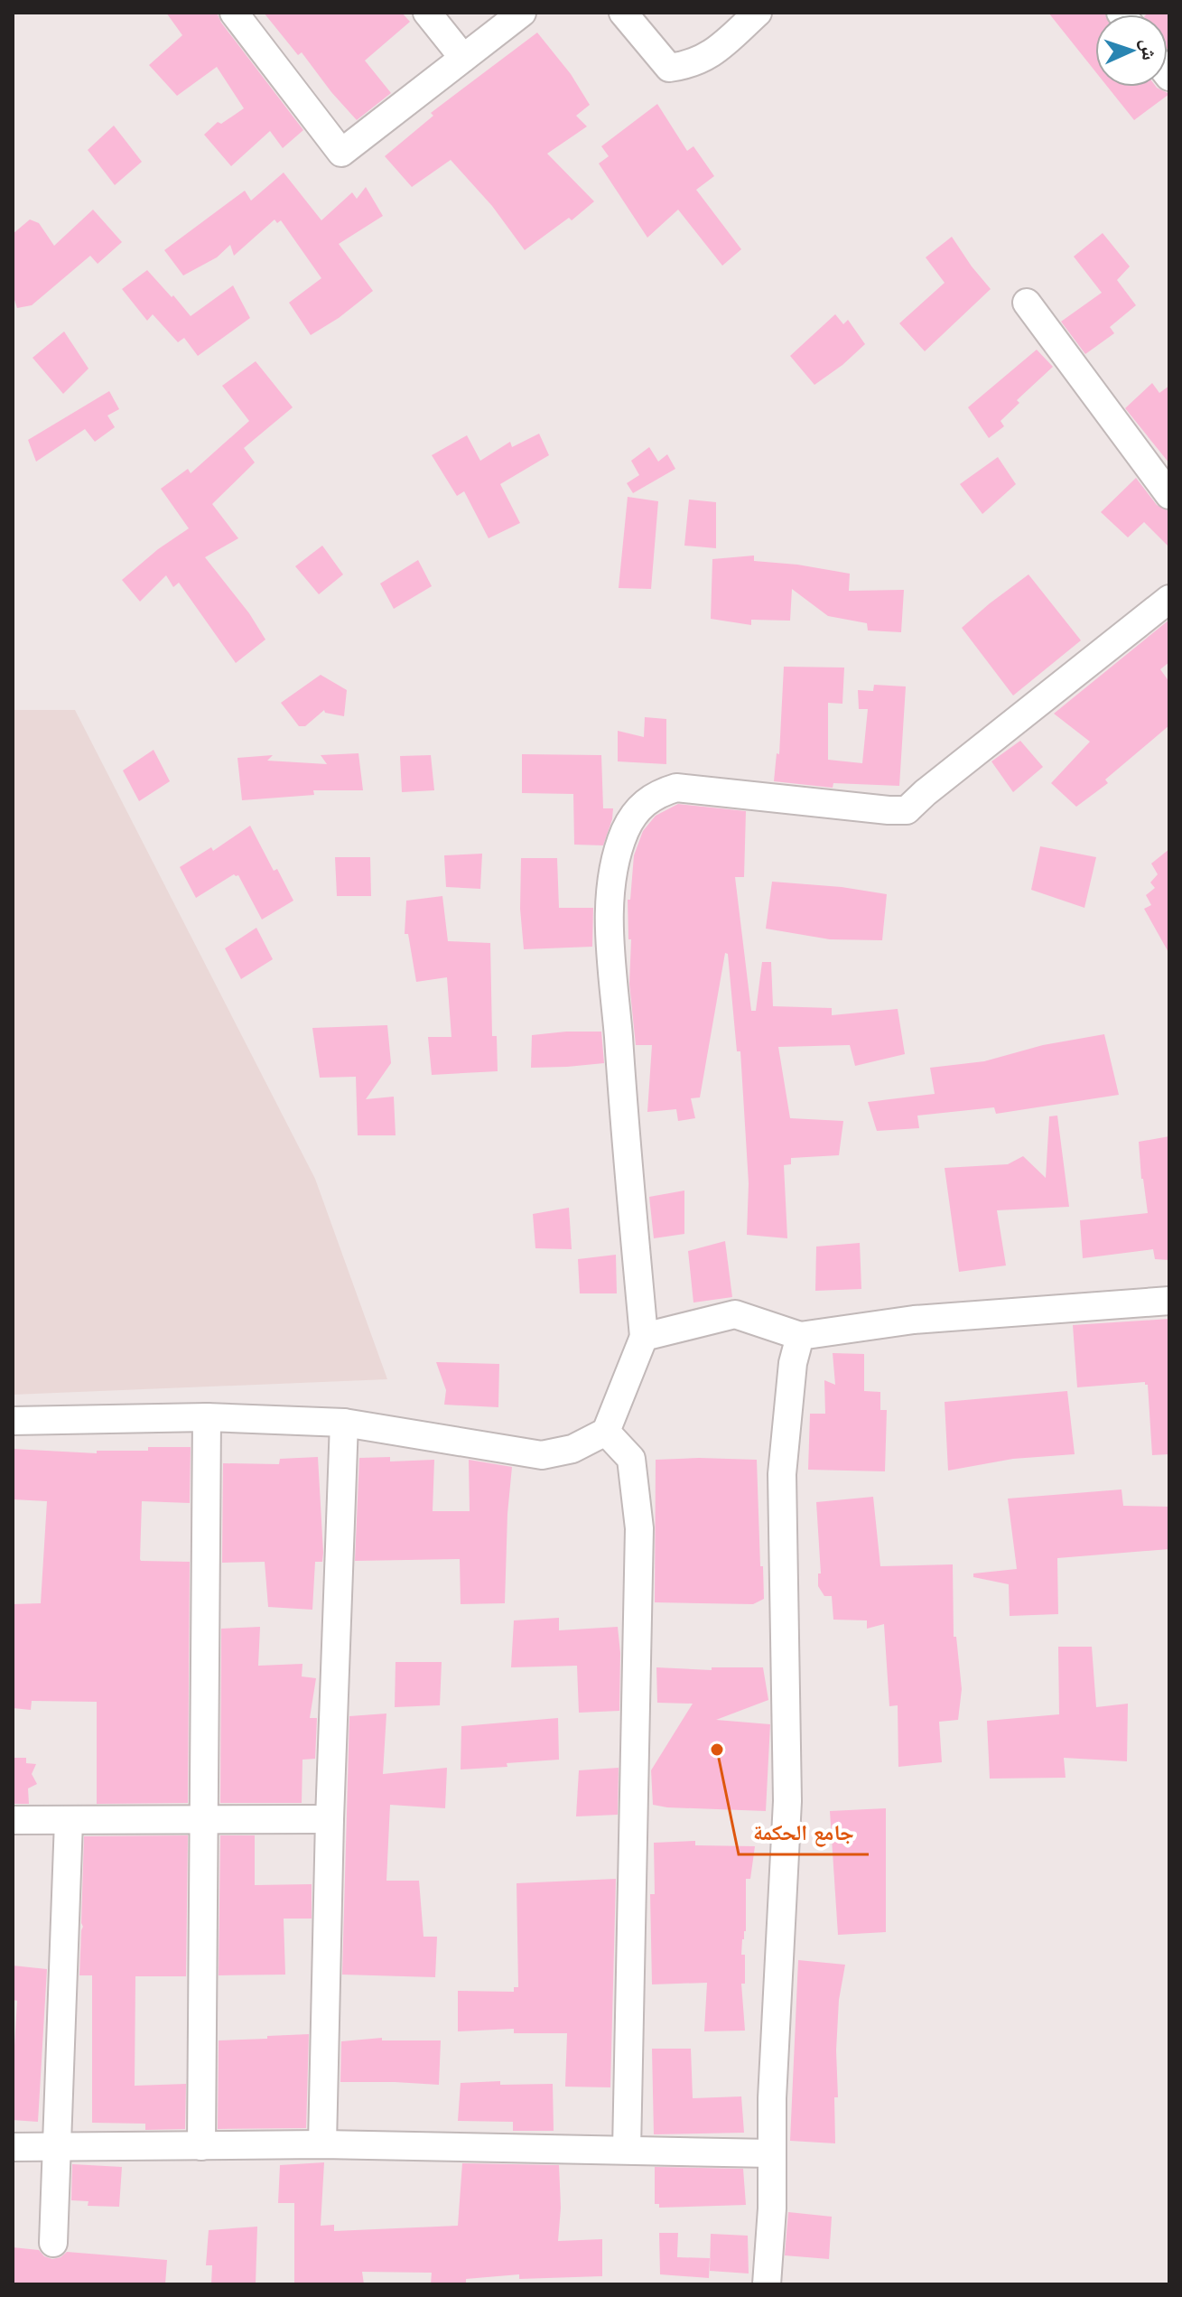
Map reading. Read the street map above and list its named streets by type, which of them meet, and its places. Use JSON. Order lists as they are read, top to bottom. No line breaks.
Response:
{"places":["جامع الحكمة"],"north":"right"}
